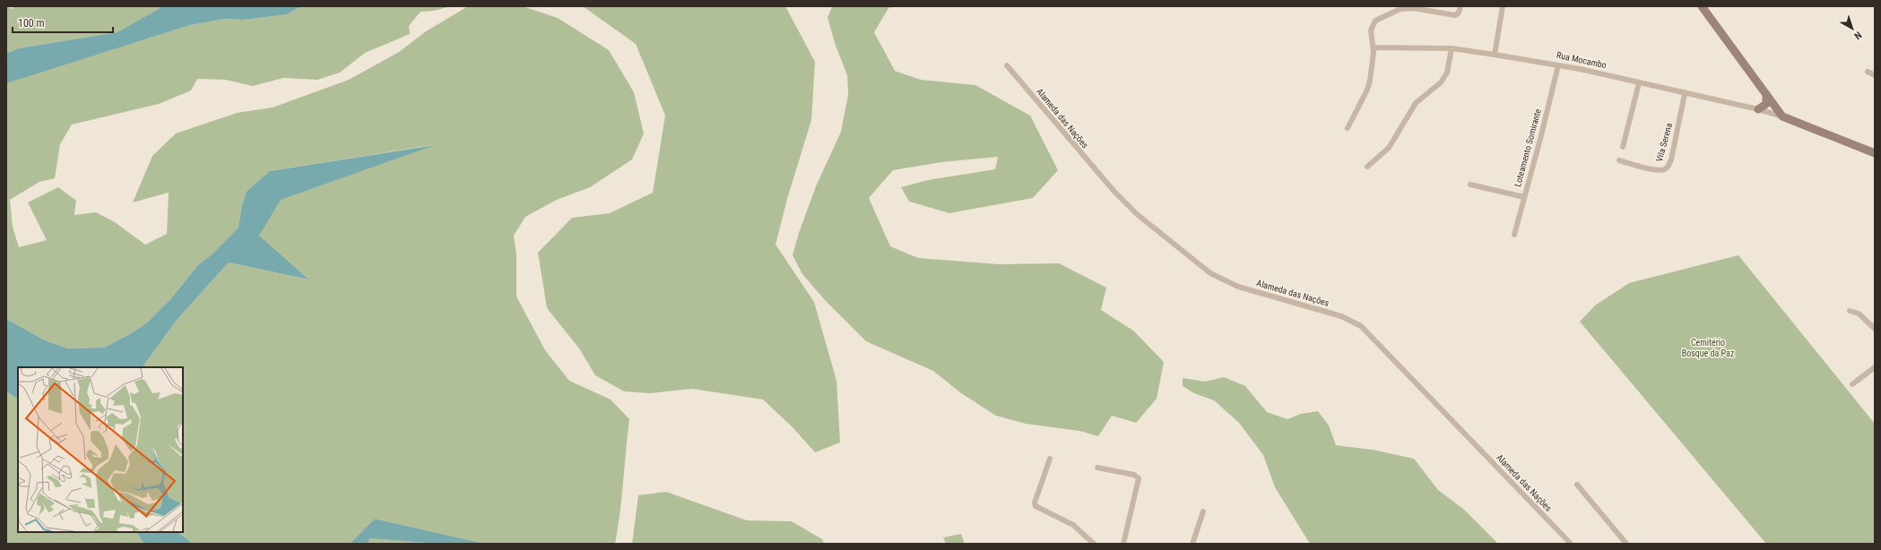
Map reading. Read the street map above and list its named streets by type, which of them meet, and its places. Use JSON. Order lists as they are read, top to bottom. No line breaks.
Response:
{"streets":{"main road":["Rua Mocambo"],"street":["Alameda das Nações","Vila Serena","Loteamento Somirante"]},"crossings":[["Rua Mocambo","Vila Serena"],["Rua Mocambo","Loteamento Somirante"]],"parks":["Cemitério Bosque da Paz"],"scale_bar":"100 m","north":"bottom right"}
